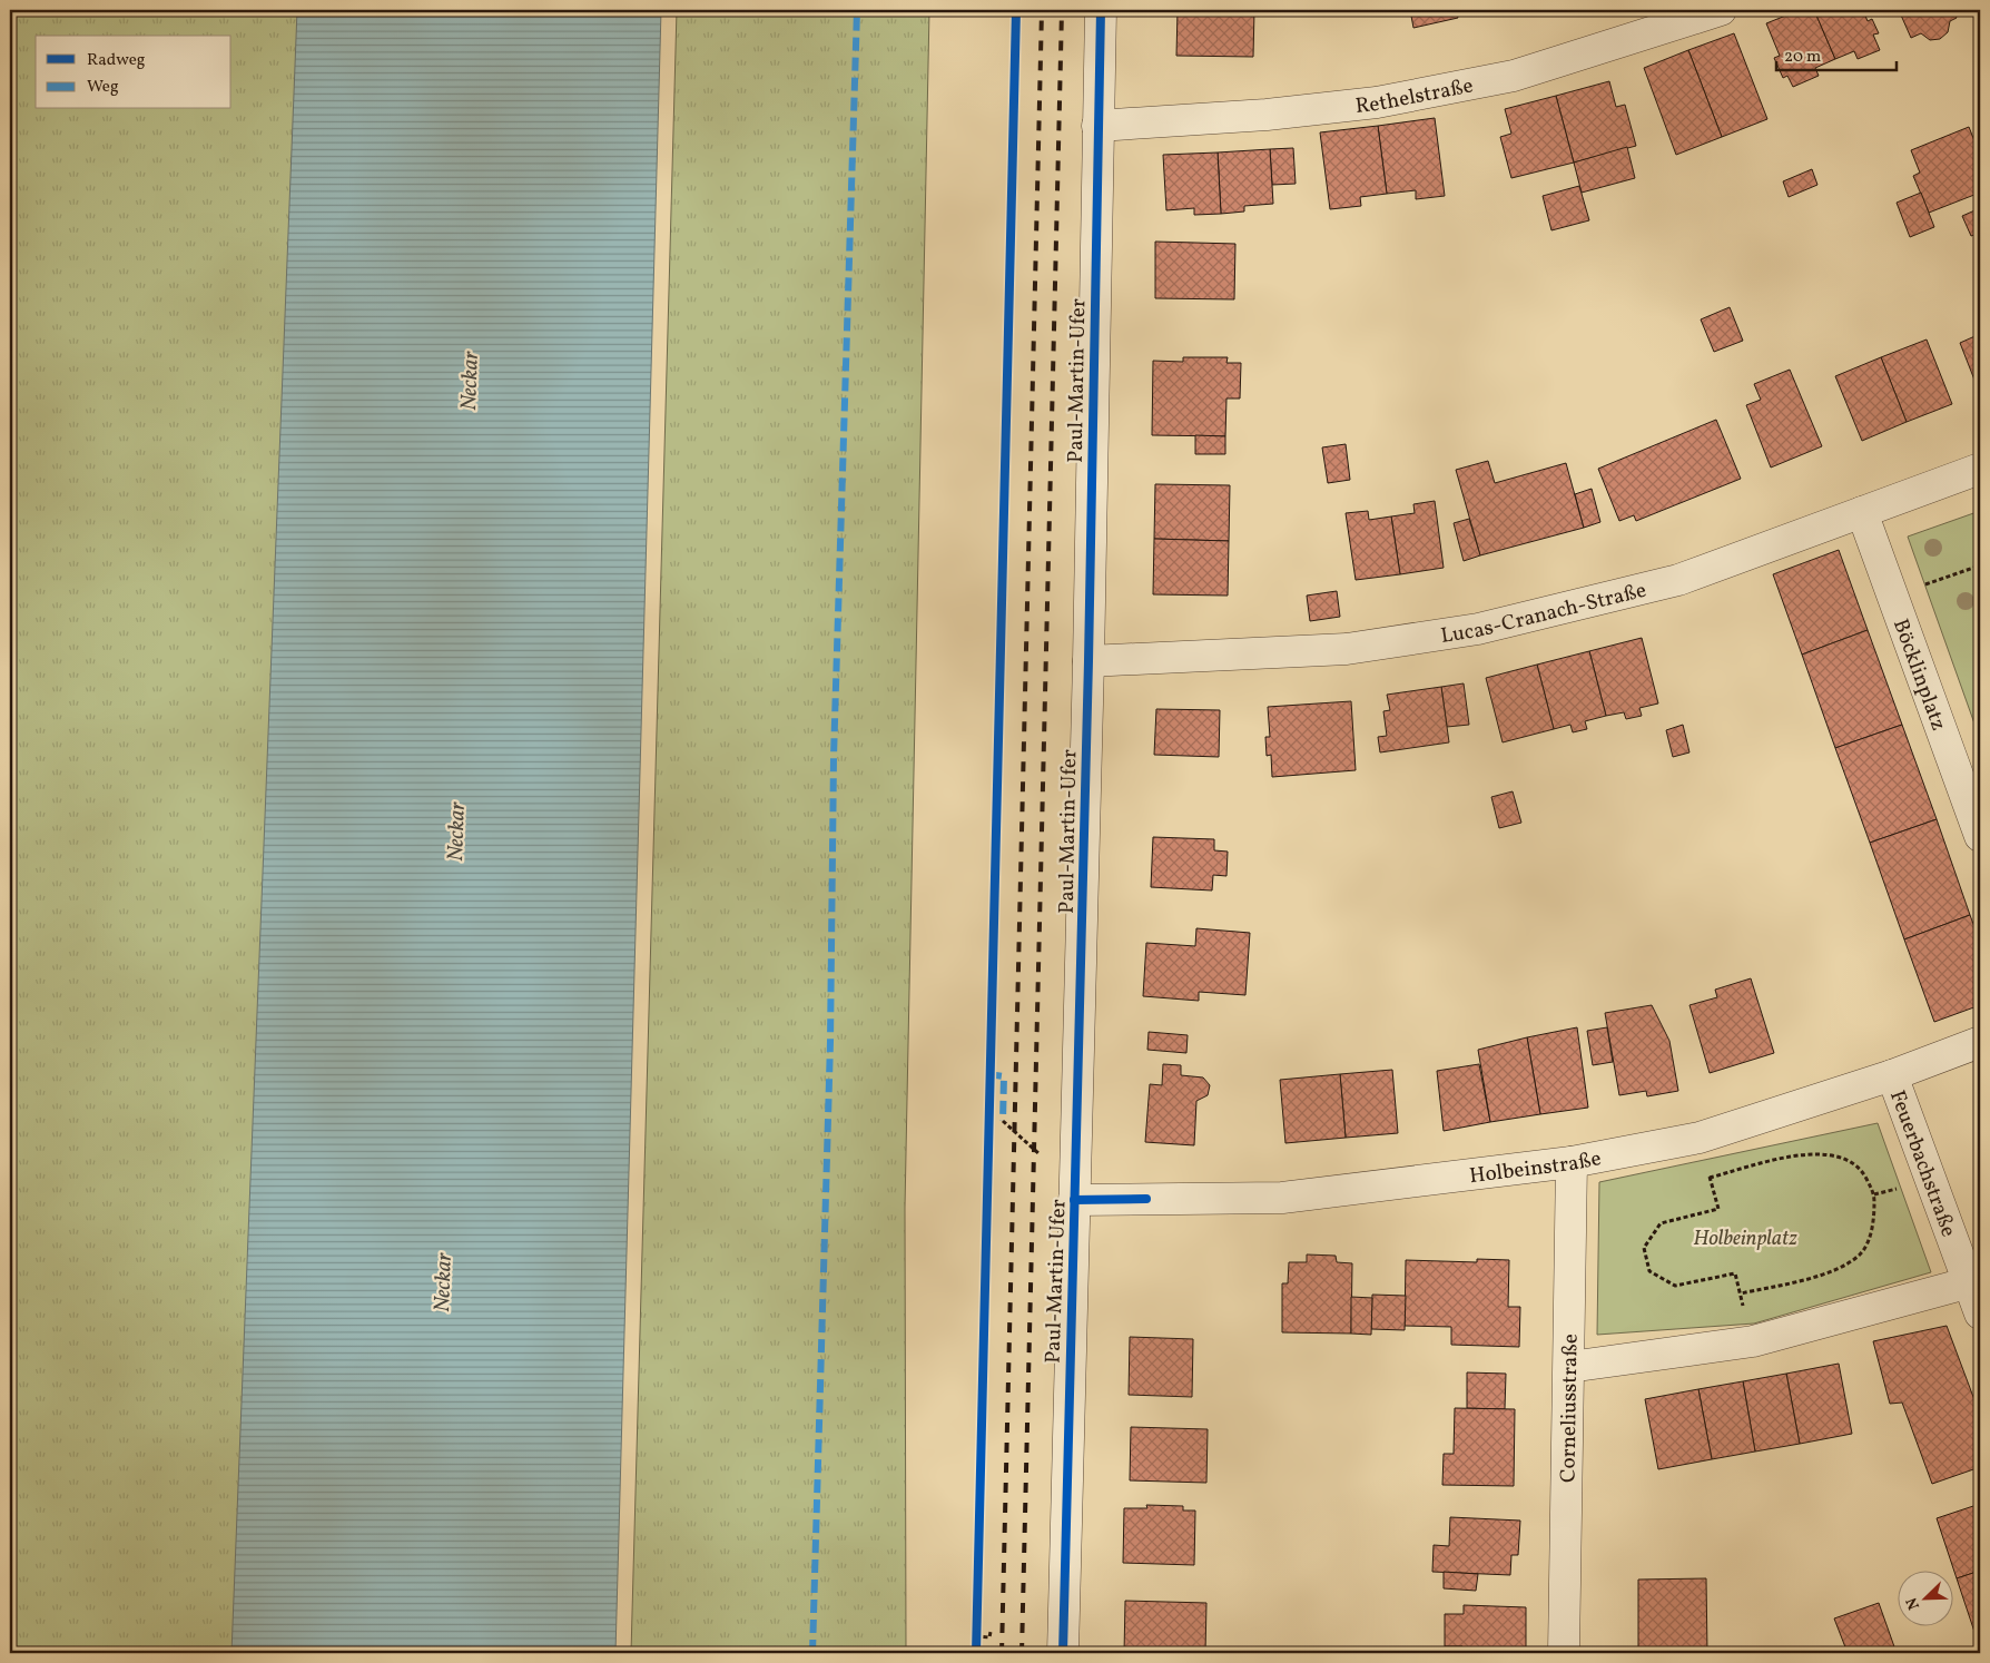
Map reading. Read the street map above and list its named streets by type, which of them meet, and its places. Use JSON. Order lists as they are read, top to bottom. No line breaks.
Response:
{"streets":{"street":["Rethelstraße","Paul-Martin-Ufer","Lucas-Cranach-Straße","Böcklinplatz","Feuerbachstraße","Holbeinstraße","Corneliusstraße"]},"crossings":[["Rethelstraße","Paul-Martin-Ufer"],["Paul-Martin-Ufer","Lucas-Cranach-Straße"],["Paul-Martin-Ufer","Holbeinstraße"],["Lucas-Cranach-Straße","Böcklinplatz"],["Feuerbachstraße","Holbeinstraße"],["Holbeinstraße","Corneliusstraße"]],"water":["Neckar"],"parks":["Holbeinplatz"],"legend":["Radweg","Weg"],"scale_bar":"20 m","north":"bottom left"}
